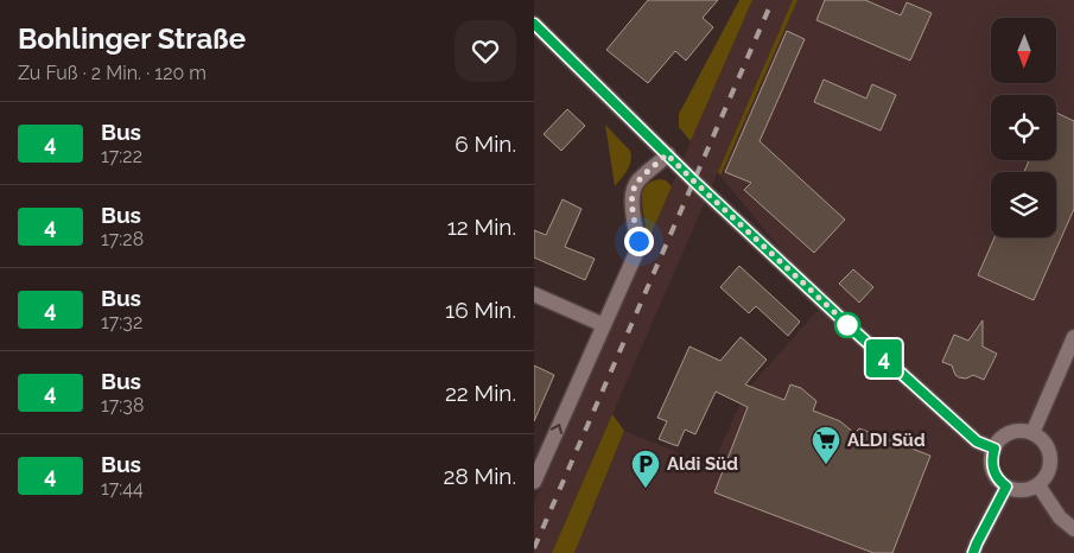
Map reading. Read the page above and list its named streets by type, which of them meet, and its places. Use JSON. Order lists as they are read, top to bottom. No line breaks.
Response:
{"places":{"supermarket":["ALDI Süd"],"parking":["Aldi Süd"]},"lines":["bus line 4"],"north":"bottom","page":{"heading":["Bohlinger Straße","Zu Fuß · 2 Min. · 120 m"],"on_map":"4","list":[{"mark":"4","name":"Bus","note":"17:22","value":"6 Min."},{"mark":"4","name":"Bus","note":"17:28","value":"12 Min."},{"mark":"4","name":"Bus","note":"17:32","value":"16 Min."},{"mark":"4","name":"Bus","note":"17:38","value":"22 Min."},{"mark":"4","name":"Bus","note":"17:44","value":"28 Min."}]}}
